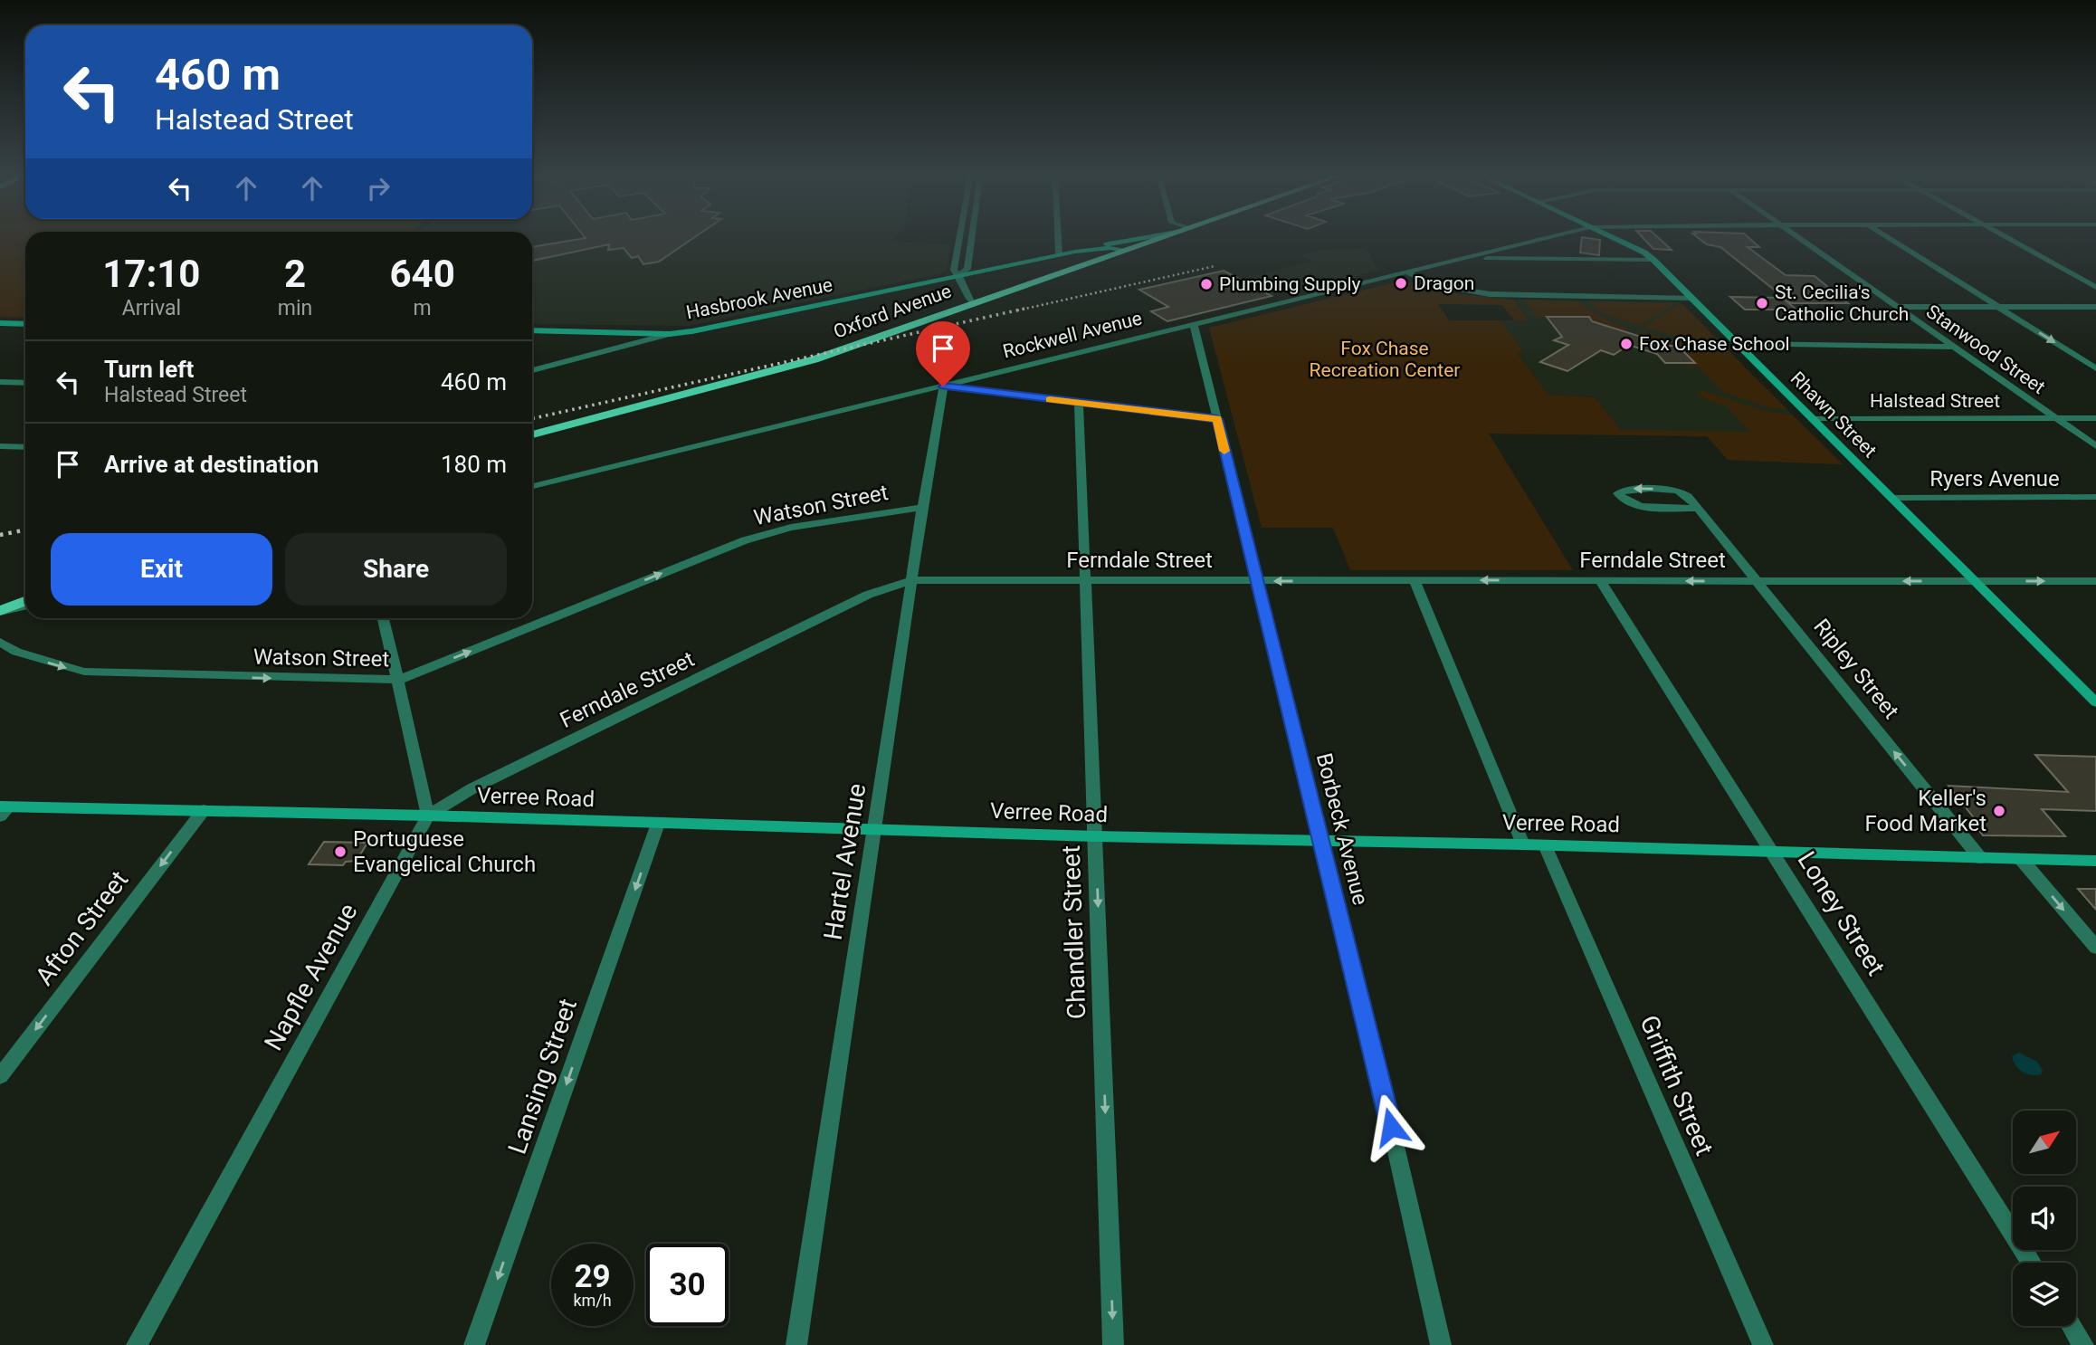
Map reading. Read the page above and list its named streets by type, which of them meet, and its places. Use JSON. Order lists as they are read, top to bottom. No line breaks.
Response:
{"streets":{"main road":["Hasbrook Avenue","Oxford Avenue","Rhawn Street","Verree Road"],"street":["Rockwell Avenue","Stanwood Street","Halstead Street","Ryers Avenue","Watson Street","Ferndale Street","Ripley Street","Borbeck Avenue","Hartel Avenue","Loney Street","Afton Street","Chandler Street","Napfle Avenue","Lansing Street","Griffith Street"]},"crossings":[["Hasbrook Avenue","Oxford Avenue"],["Rockwell Avenue","Borbeck Avenue"],["Rockwell Avenue","Hartel Avenue"],["Stanwood Street","Halstead Street"],["Halstead Street","Rhawn Street"],["Rhawn Street","Ryers Avenue"],["Rhawn Street","Ferndale Street"],["Watson Street","Hartel Avenue"],["Ferndale Street","Ripley Street"],["Ferndale Street","Verree Road"],["Ferndale Street","Borbeck Avenue"],["Ferndale Street","Hartel Avenue"],["Ferndale Street","Loney Street"],["Ferndale Street","Chandler Street"],["Ferndale Street","Napfle Avenue"],["Ripley Street","Verree Road"],["Verree Road","Borbeck Avenue"],["Verree Road","Hartel Avenue"],["Verree Road","Loney Street"],["Verree Road","Afton Street"],["Verree Road","Chandler Street"],["Verree Road","Napfle Avenue"],["Verree Road","Lansing Street"],["Verree Road","Griffith Street"]],"one_way":["Watson Street","Afton Street","Chandler Street","Lansing Street"],"parks":["Fox Chase Recreation Center"],"places":["Dragon","Plumbing Supply","St. Cecilia's Catholic Church","Fox Chase School","Keller's Food Market","Portuguese Evangelical Church"],"north":"top right","page":{"turn":["460 m","Halstead Street"],"eta":["17:10","Arrival","2","min","640","m"],"list":[{"name":"Turn left","note":"Halstead Street","value":"460 m"},{"name":"Arrive at destination","value":"180 m"}],"buttons":["Exit","Share"],"speed":"29 km/h","limit":"30"}}
